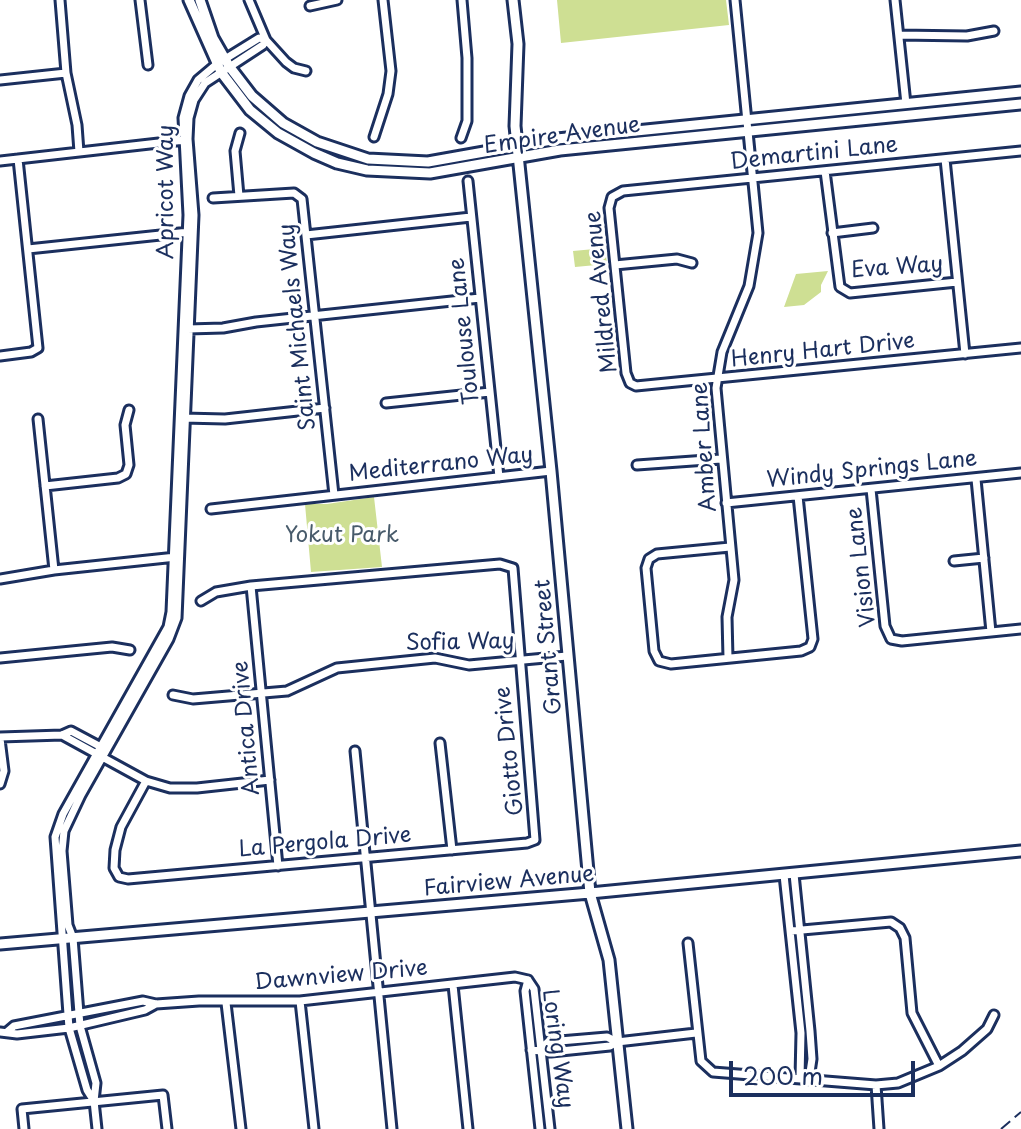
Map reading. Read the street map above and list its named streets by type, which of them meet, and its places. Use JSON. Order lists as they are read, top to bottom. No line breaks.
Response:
{"streets":{"street":["Empire Avenue","Demartini Lane","Apricot Way","Eva Way","Mildred Avenue","Saint Michaels Way","Toulouse Lane","Henry Hart Drive","Amber Lane","Mediterrano Way","Windy Springs Lane","Vision Lane","Sofia Way","Grant Street","Antica Drive","Giotto Drive","La Pergola Drive","Fairview Avenue","Dawnview Drive","Loring Way"]},"crossings":[["Empire Avenue","Apricot Way"],["Empire Avenue","Amber Lane"],["Empire Avenue","Grant Street"],["Demartini Lane","Mildred Avenue"],["Demartini Lane","Amber Lane"],["Apricot Way","Fairview Avenue"],["Mildred Avenue","Henry Hart Drive"],["Saint Michaels Way","Mediterrano Way"],["Toulouse Lane","Mediterrano Way"],["Henry Hart Drive","Amber Lane"],["Amber Lane","Windy Springs Lane"],["Mediterrano Way","Grant Street"],["Windy Springs Lane","Vision Lane"],["Sofia Way","Grant Street"],["Sofia Way","Antica Drive"],["Sofia Way","Giotto Drive"],["Grant Street","Fairview Avenue"],["Antica Drive","Giotto Drive"],["Antica Drive","La Pergola Drive"],["Giotto Drive","La Pergola Drive"],["Dawnview Drive","Loring Way"]],"parks":["Yokut Park"],"scale_bar":"200 m"}
